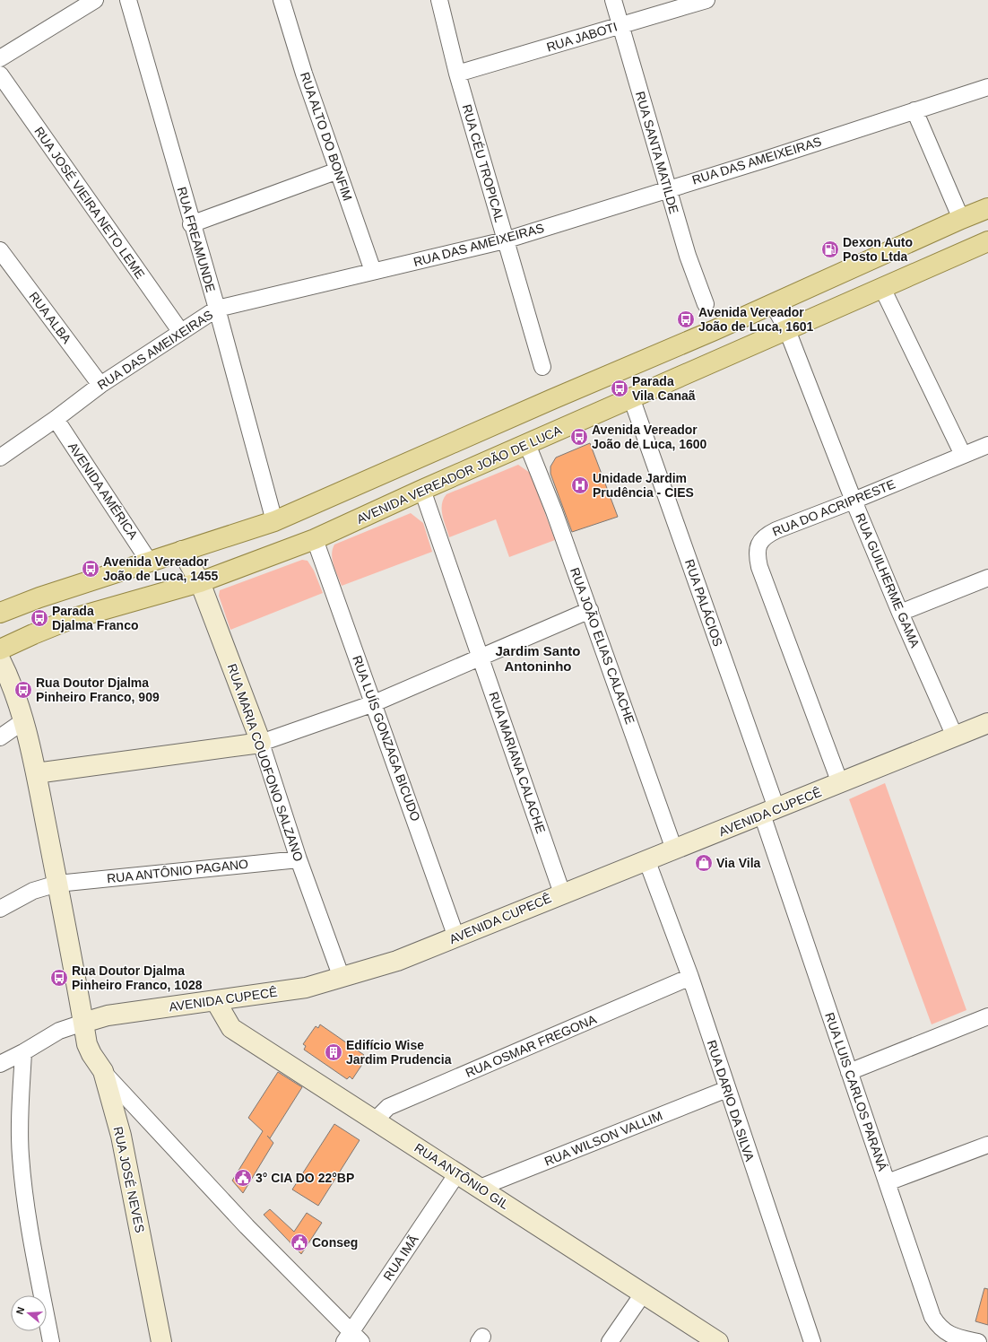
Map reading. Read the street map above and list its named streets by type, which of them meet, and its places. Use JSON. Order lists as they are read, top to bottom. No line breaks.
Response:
{"streets":{"main road":["AVENIDA VEREADOR JOÃO DE LUCA"],"street":["RUA JABOTI","RUA ALTO DO BONFIM","RUA SANTA MATILDE","RUA DAS AMEIXEIRAS","RUA CÉU TROPICAL","RUA JOSÉ VIEIRA NETO LEME","RUA FREAMUNDE","RUA ALBA","AVENIDA AMÉRICA","RUA DO ACRIPRESTE","RUA GUILHERME GAMA","RUA PALÁCIOS","RUA JOÃO ELIAS CALACHE","RUA LUÍS GONZAGA BICUDO","RUA MARIA COUOFONO SALZANO","RUA MARIANA CALACHE","AVENIDA CUPECÊ","RUA ANTÔNIO PAGANO","RUA OSMAR FREGONA","RUA LUIS CARLOS PARANÁ","RUA DARIO DA SILVA","RUA WILSON VALLIM","RUA ANTÔNIO GIL","RUA JOSÉ NEVES","RUA IMÃ"]},"crossings":[["RUA JABOTI","RUA SANTA MATILDE"],["RUA JABOTI","RUA CÉU TROPICAL"],["RUA ALTO DO BONFIM","RUA DAS AMEIXEIRAS"],["RUA SANTA MATILDE","RUA DAS AMEIXEIRAS"],["RUA DAS AMEIXEIRAS","RUA CÉU TROPICAL"],["RUA DAS AMEIXEIRAS","RUA JOSÉ VIEIRA NETO LEME"],["RUA DAS AMEIXEIRAS","RUA FREAMUNDE"],["RUA DAS AMEIXEIRAS","RUA ALBA"],["RUA DAS AMEIXEIRAS","AVENIDA AMÉRICA"],["AVENIDA VEREADOR JOÃO DE LUCA","RUA GUILHERME GAMA"],["AVENIDA VEREADOR JOÃO DE LUCA","RUA PALÁCIOS"],["AVENIDA VEREADOR JOÃO DE LUCA","RUA JOÃO ELIAS CALACHE"],["AVENIDA VEREADOR JOÃO DE LUCA","RUA LUÍS GONZAGA BICUDO"],["AVENIDA VEREADOR JOÃO DE LUCA","RUA MARIA COUOFONO SALZANO"],["AVENIDA VEREADOR JOÃO DE LUCA","RUA MARIANA CALACHE"],["RUA DO ACRIPRESTE","RUA GUILHERME GAMA"],["RUA DO ACRIPRESTE","AVENIDA CUPECÊ"],["RUA GUILHERME GAMA","AVENIDA CUPECÊ"],["RUA PALÁCIOS","AVENIDA CUPECÊ"],["RUA PALÁCIOS","RUA LUIS CARLOS PARANÁ"],["RUA JOÃO ELIAS CALACHE","AVENIDA CUPECÊ"],["RUA LUÍS GONZAGA BICUDO","AVENIDA CUPECÊ"],["RUA MARIA COUOFONO SALZANO","AVENIDA CUPECÊ"],["RUA MARIA COUOFONO SALZANO","RUA ANTÔNIO PAGANO"],["RUA MARIANA CALACHE","AVENIDA CUPECÊ"],["AVENIDA CUPECÊ","RUA LUIS CARLOS PARANÁ"],["AVENIDA CUPECÊ","RUA DARIO DA SILVA"],["AVENIDA CUPECÊ","RUA ANTÔNIO GIL"],["AVENIDA CUPECÊ","RUA JOSÉ NEVES"],["RUA ANTÔNIO PAGANO","RUA JOSÉ NEVES"],["RUA OSMAR FREGONA","RUA DARIO DA SILVA"],["RUA OSMAR FREGONA","RUA ANTÔNIO GIL"],["RUA DARIO DA SILVA","RUA WILSON VALLIM"],["RUA WILSON VALLIM","RUA ANTÔNIO GIL"],["RUA ANTÔNIO GIL","RUA IMÃ"]],"districts":["Jardim Santo Antoninho"],"places":{"fuel station":["Dexon Auto Posto Ltda"],"bus stop":["Avenida Vereador João de Luca, 1601","Parada Vila Canaã","Avenida Vereador João de Luca, 1600","Avenida Vereador João de Luca, 1455","Parada Djalma Franco","Rua Doutor Djalma Pinheiro Franco, 909","Rua Doutor Djalma Pinheiro Franco, 1028"],"hospital":["Unidade Jardim Prudência - CIES"],"shop":["Via Vila"],"building":["Edifício Wise Jardim Prudencia"],"public building":["3° CIA DO 22°BP","Conseg"]},"north":"left"}
